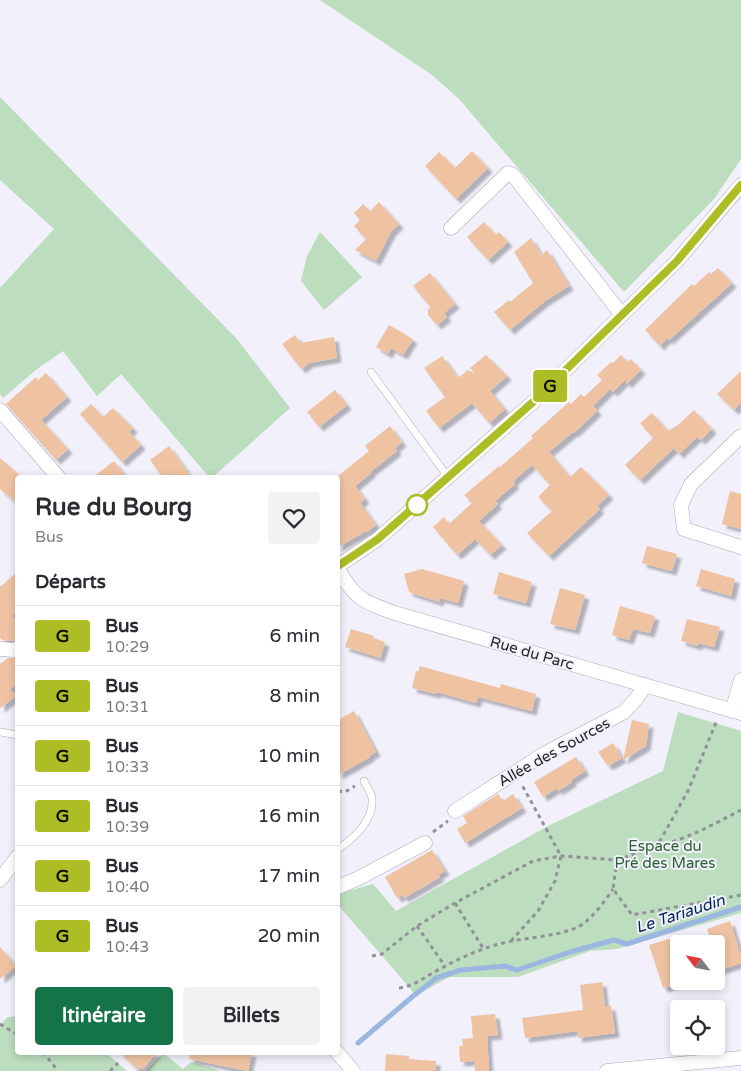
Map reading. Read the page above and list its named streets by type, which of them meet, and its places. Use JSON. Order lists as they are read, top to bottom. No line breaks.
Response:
{"streets":{"street":["Rue du Parc","Allée des Sources"]},"crossings":[["Rue du Parc","Allée des Sources"]],"water":["Le Tariaudin"],"parks":["Espace du Pré des Mares"],"lines":["bus line G"],"north":"top left","page":{"on_map":"G","heading":[["Rue du Bourg","Bus"],"Départs"],"list":[{"mark":"G","name":"Bus","note":"10:29","value":"6 min"},{"mark":"G","name":"Bus","note":"10:31","value":"8 min"},{"mark":"G","name":"Bus","note":"10:33","value":"10 min"},{"mark":"G","name":"Bus","note":"10:39","value":"16 min"},{"mark":"G","name":"Bus","note":"10:40","value":"17 min"},{"mark":"G","name":"Bus","note":"10:43","value":"20 min"}],"buttons":["Itinéraire","Billets"]}}
